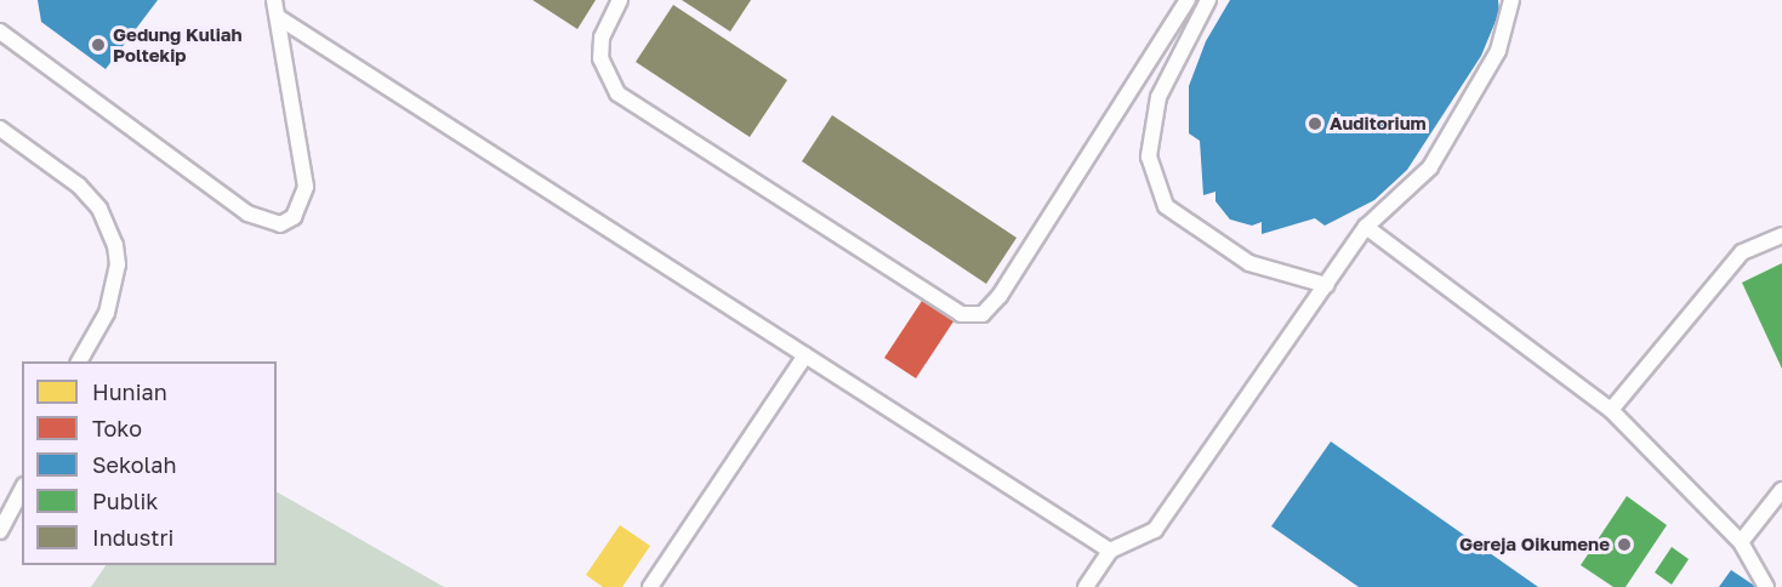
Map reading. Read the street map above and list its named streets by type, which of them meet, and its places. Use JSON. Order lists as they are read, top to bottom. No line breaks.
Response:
{"places":["Gedung Kuliah Poltekip","Auditorium","Gereja Oikumene"],"legend":["Hunian","Toko","Sekolah","Publik","Industri"]}
